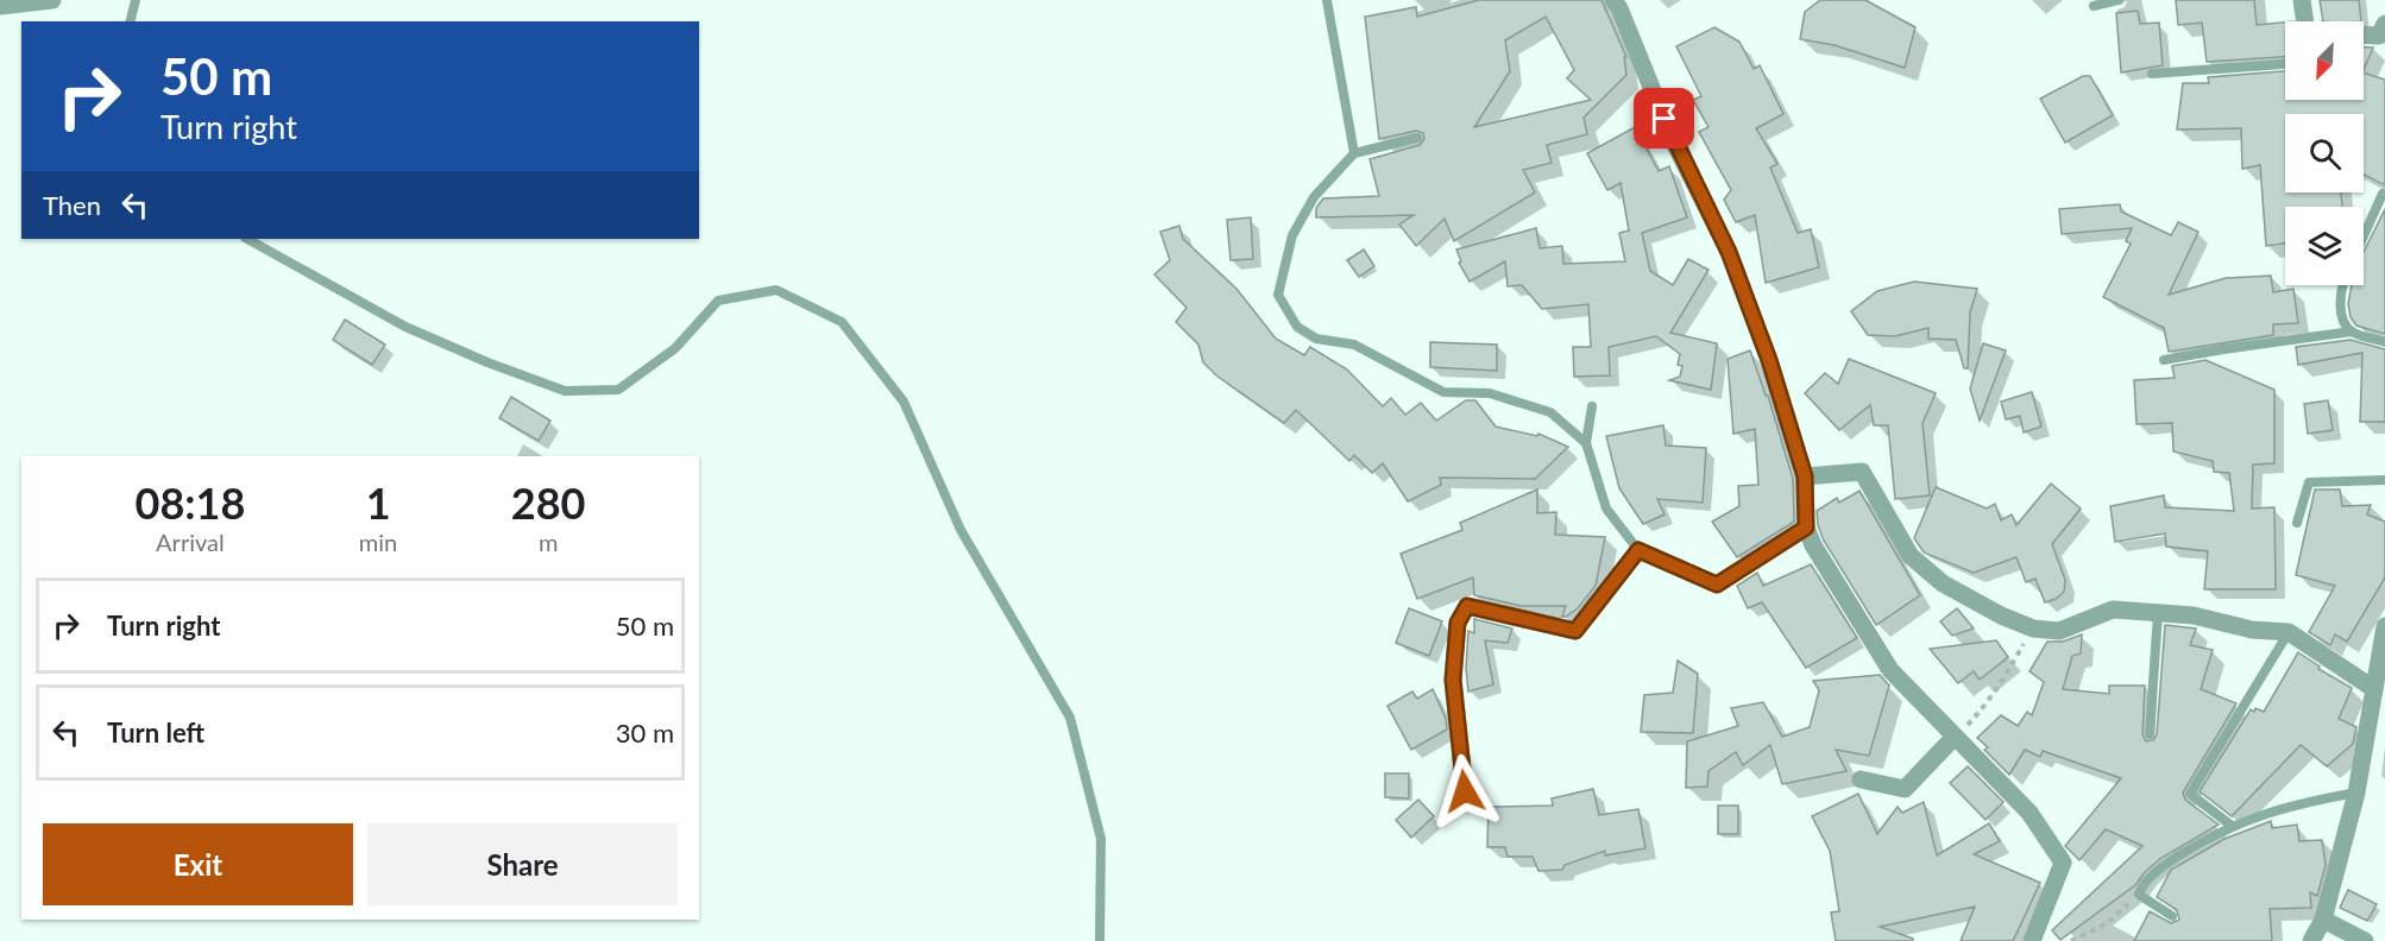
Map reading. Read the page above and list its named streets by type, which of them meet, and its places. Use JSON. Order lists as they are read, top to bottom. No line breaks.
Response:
{"north":"bottom left","page":{"turn":["50 m","Turn right"],"then":"Then","eta":["08:18","Arrival","1","min","280","m"],"list":[{"name":"Turn right","value":"50 m"},{"name":"Turn left","value":"30 m"}],"buttons":["Exit","Share"]}}
